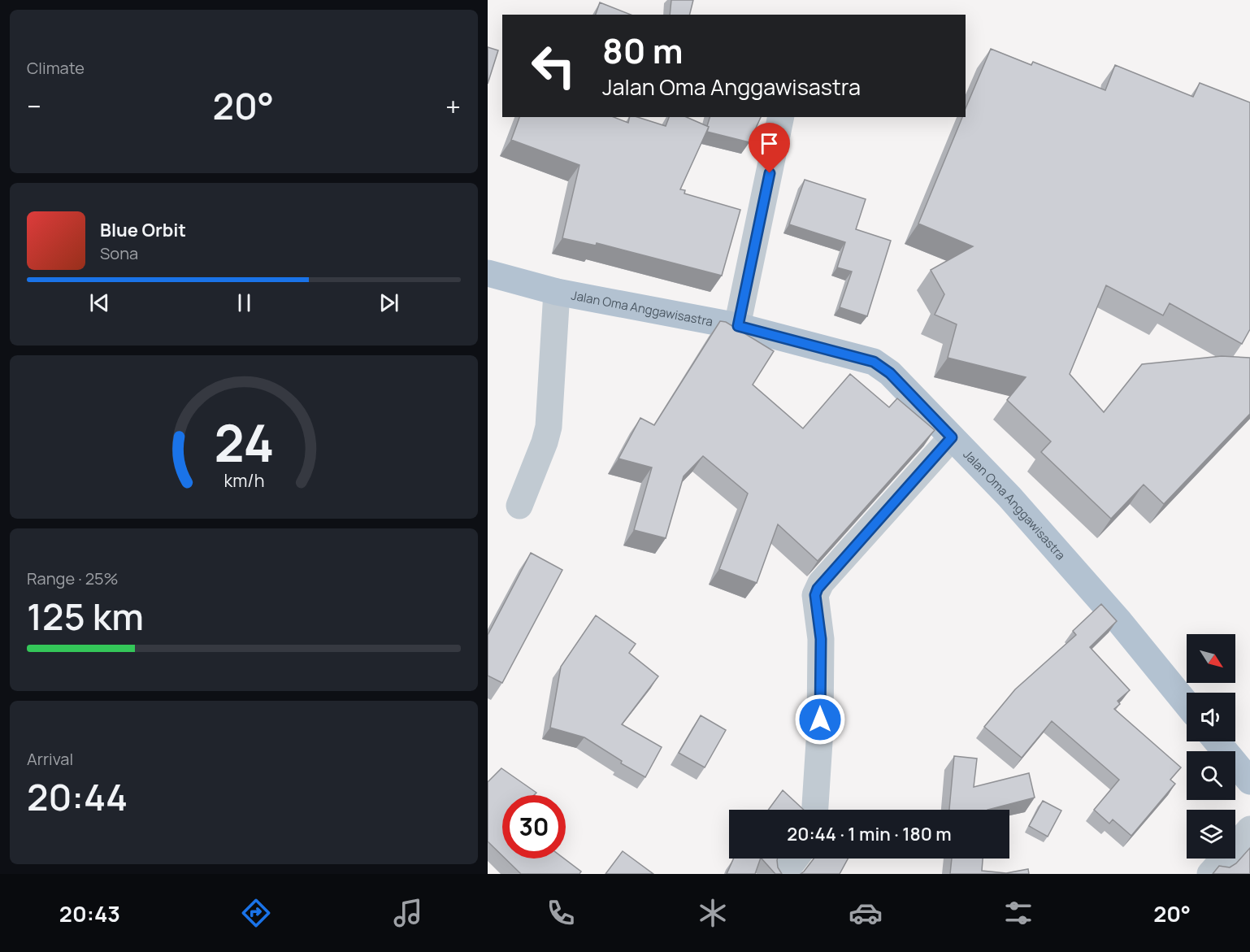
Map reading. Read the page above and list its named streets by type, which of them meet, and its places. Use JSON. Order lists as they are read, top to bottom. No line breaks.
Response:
{"streets":{"main road":["Jalan Oma Anggawisastra"]},"north":"bottom right","page":{"tile":["Climate",["Range · 25%","125 km"],["Arrival","20:44"]],"turn":["80 m","Jalan Oma Anggawisastra"],"heat":["−","20°","+"],"song":["Blue Orbit","Sona"],"limit":"30","trip":"20:44 · 1 min · 180 m","tabs":["20:43","20°"],"gauge":["24","km/h"]}}
